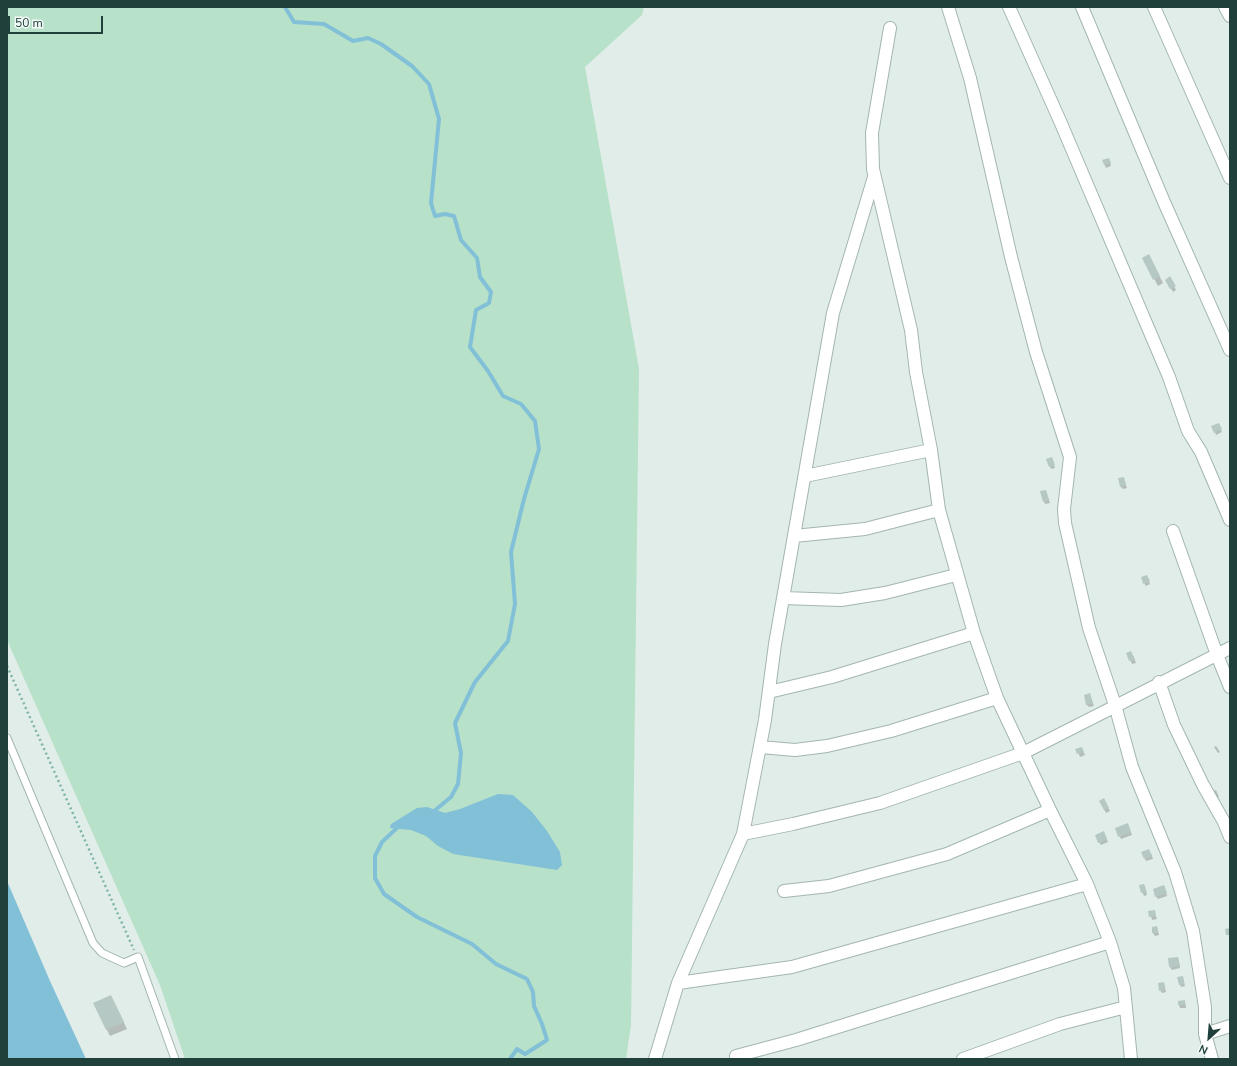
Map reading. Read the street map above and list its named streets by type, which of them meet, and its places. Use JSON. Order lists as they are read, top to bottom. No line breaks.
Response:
{"scale_bar":"50 m","north":"bottom left"}
